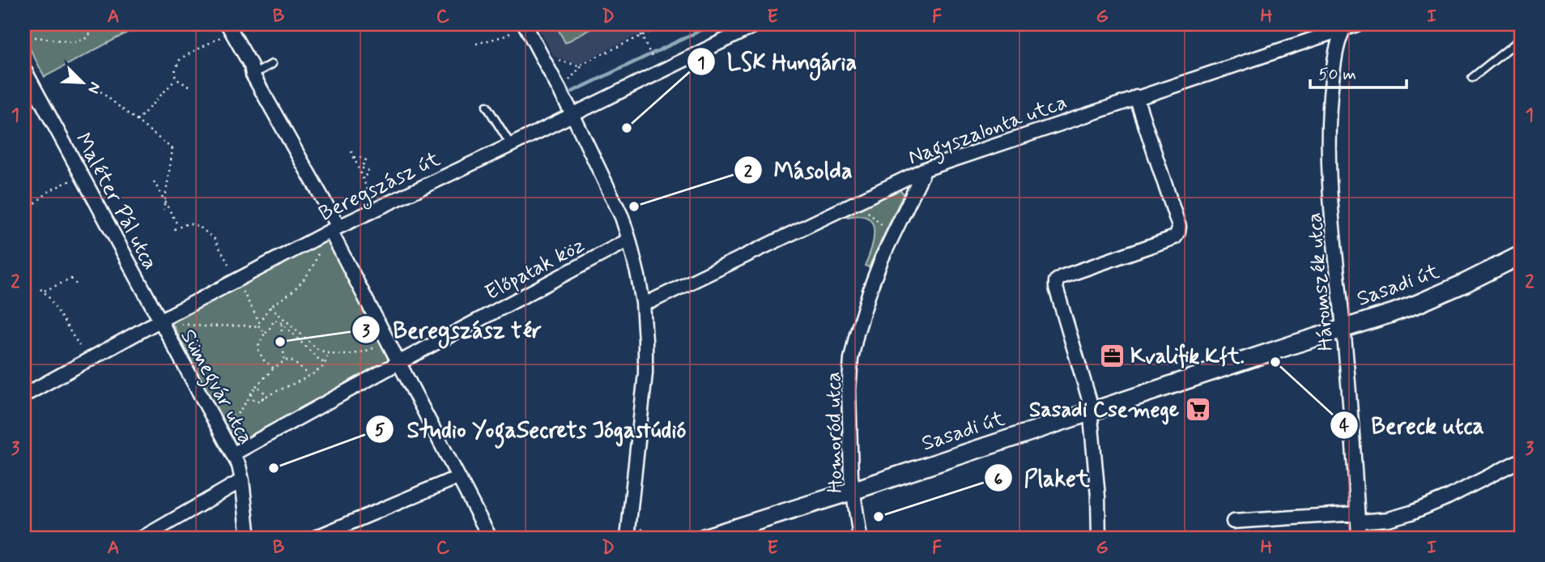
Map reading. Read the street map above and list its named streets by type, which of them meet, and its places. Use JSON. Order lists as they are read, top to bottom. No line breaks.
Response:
{"streets":{"street":["Nagyszalonta utca","Beregszász út","Maléter Pál utca","Előpatak köz","Háromszék utca","Sasadi út","Sümegvár utca","Homoród utca"]},"crossings":[["Nagyszalonta utca","Háromszék utca"],["Nagyszalonta utca","Homoród utca"],["Beregszász út","Maléter Pál utca"],["Beregszász út","Sümegvár utca"],["Maléter Pál utca","Sümegvár utca"],["Előpatak köz","Sümegvár utca"],["Háromszék utca","Sasadi út"],["Sasadi út","Homoród utca"]],"places":{"other":["LSK Hungária","Másolda","Beregszász tér","Bereck utca","Studio YogaSecrets Jógastúdió","Plaket"],"office":["Kvalifik Kft."],"supermarket":["Sasadi Csemege"]},"scale_bar":"50 m","north":"bottom right","grid":{"columns":["A","B","C","D","E","F","G","H","I"],"rows":["1","2","3"]}}
